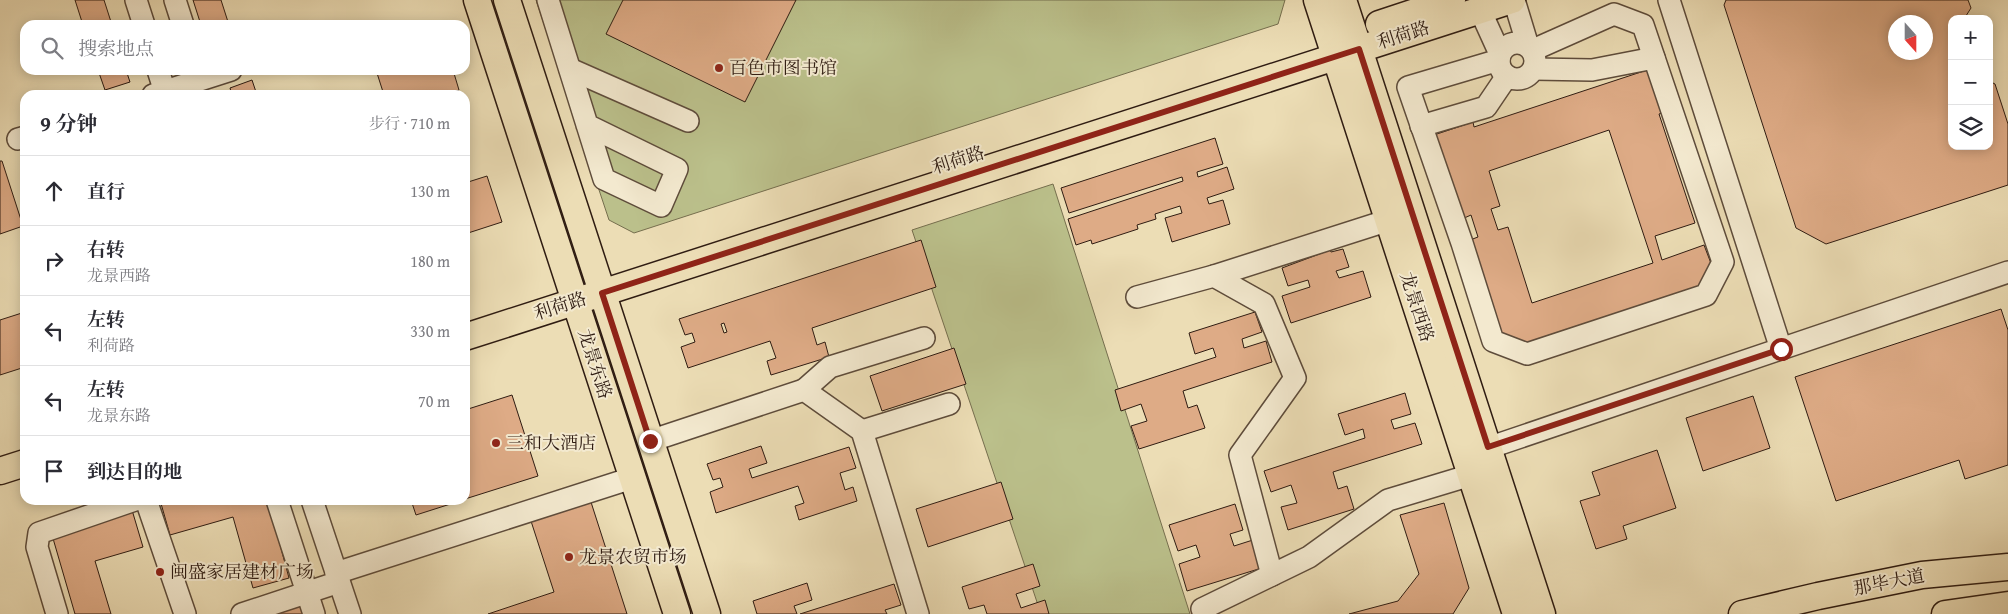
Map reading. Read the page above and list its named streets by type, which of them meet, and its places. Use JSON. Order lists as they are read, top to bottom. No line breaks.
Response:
{"streets":{"main road":["利荷路","龙景西路","龙景东路","那毕大道"]},"crossings":[["利荷路","龙景西路"],["利荷路","龙景东路"]],"places":["百色市图书馆","三和大酒店","龙景农贸市场","闽盛家居建材广场"],"north":"bottom","page":{"map_buttons":["+","−"],"search":"搜索地点","heading":["9 分钟","步行 · 710 m"],"list":[["直行","130 m"],["右转","龙景西路","180 m"],["左转","利荷路","330 m"],["左转","龙景东路","70 m"],"到达目的地"]}}
